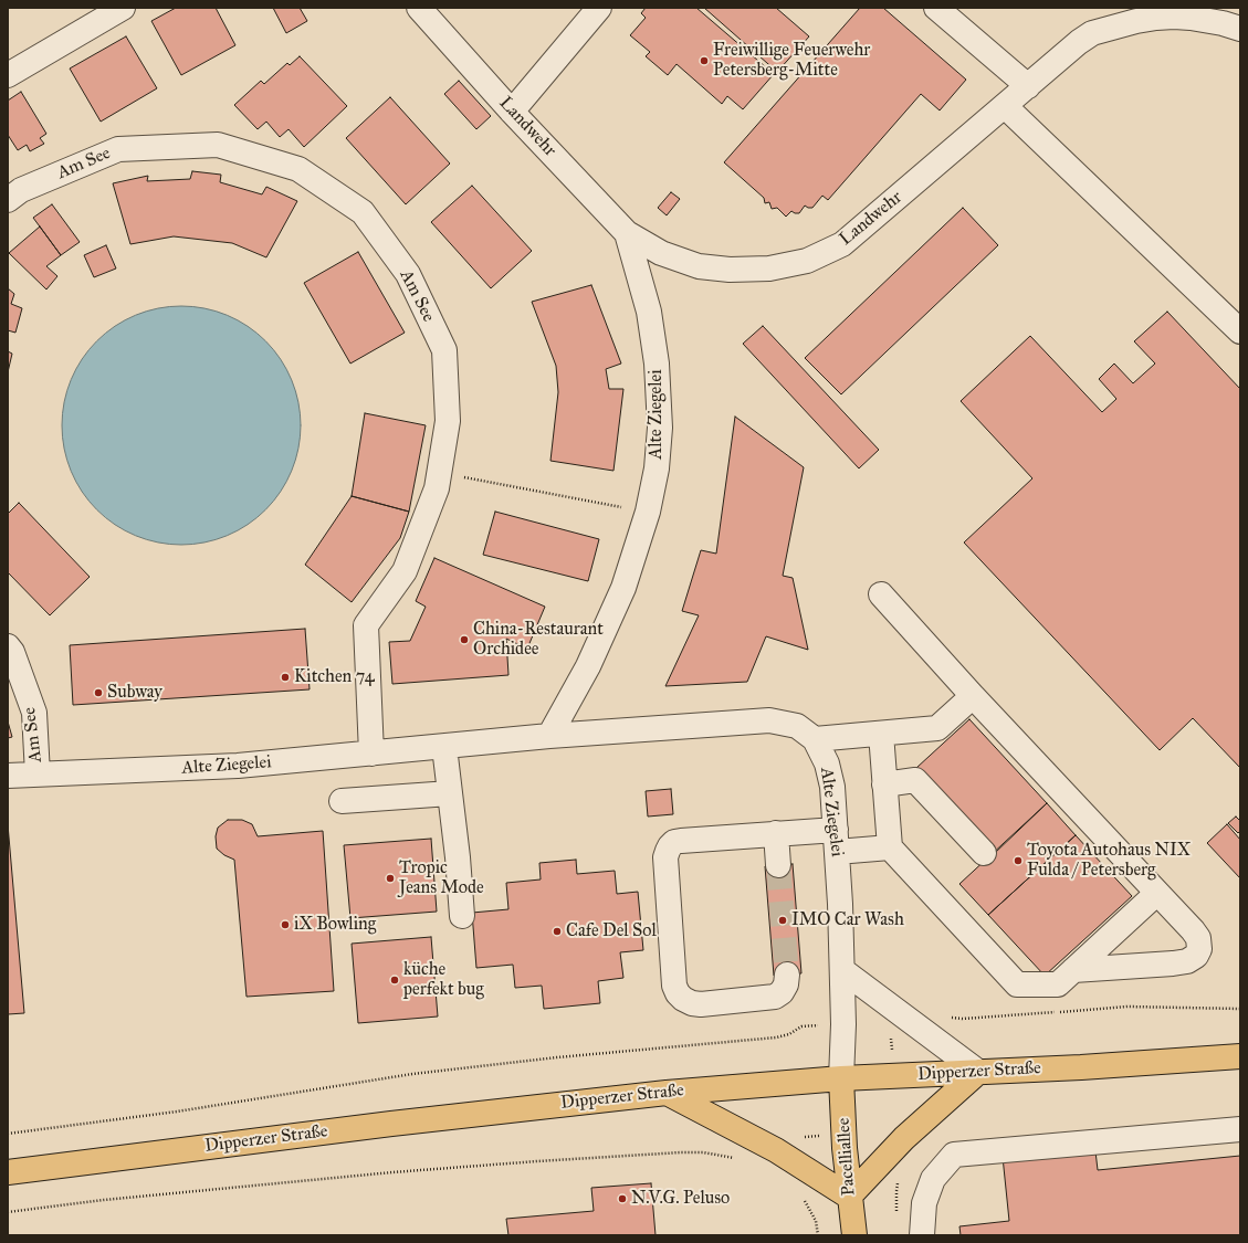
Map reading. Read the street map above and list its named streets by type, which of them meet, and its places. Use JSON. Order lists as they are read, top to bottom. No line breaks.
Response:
{"streets":{"main road":["Dipperzer Straße","Pacelliallee"],"street":["Landwehr","Am See","Alte Ziegelei"]},"crossings":[["Landwehr","Alte Ziegelei"],["Am See","Alte Ziegelei"],["Alte Ziegelei","Dipperzer Straße"],["Alte Ziegelei","Pacelliallee"],["Dipperzer Straße","Pacelliallee"]],"places":["Freiwillige Feuerwehr Petersberg-Mitte","China-Restaurant Orchidee","Kitchen 74","Subway","Toyota Autohaus NIX Fulda / Petersberg","Tropic Jeans Mode","IMO Car Wash","iX Bowling","Cafe Del Sol","küche perfekt bug","N.V.G. Peluso"]}
